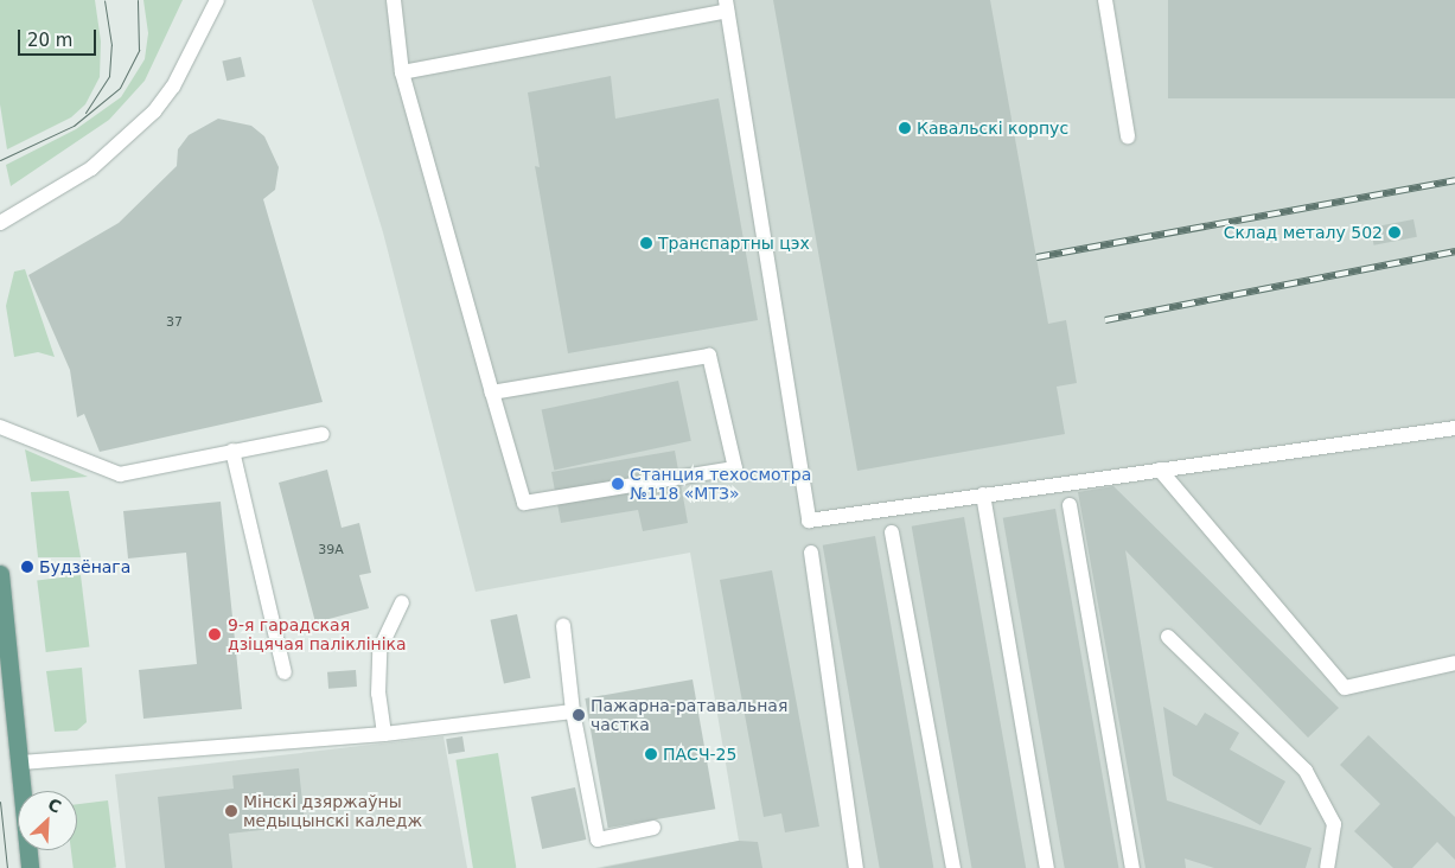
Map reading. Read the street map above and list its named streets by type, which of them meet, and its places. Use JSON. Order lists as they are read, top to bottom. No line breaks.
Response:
{"places":["Кавальскі корпус","Склад металу 502","Транспартны цэх","Станция техосмотра №118 «МТЗ»","Будзёнага","9-я гарадская дзіцячая паліклініка","Пажарна-ратавальная частка","ПАСЧ-25","Мінскі дзяржаўны медыцынскі каледж"],"house_numbers":["37","39А"],"scale_bar":"20 m","north":"top right"}
